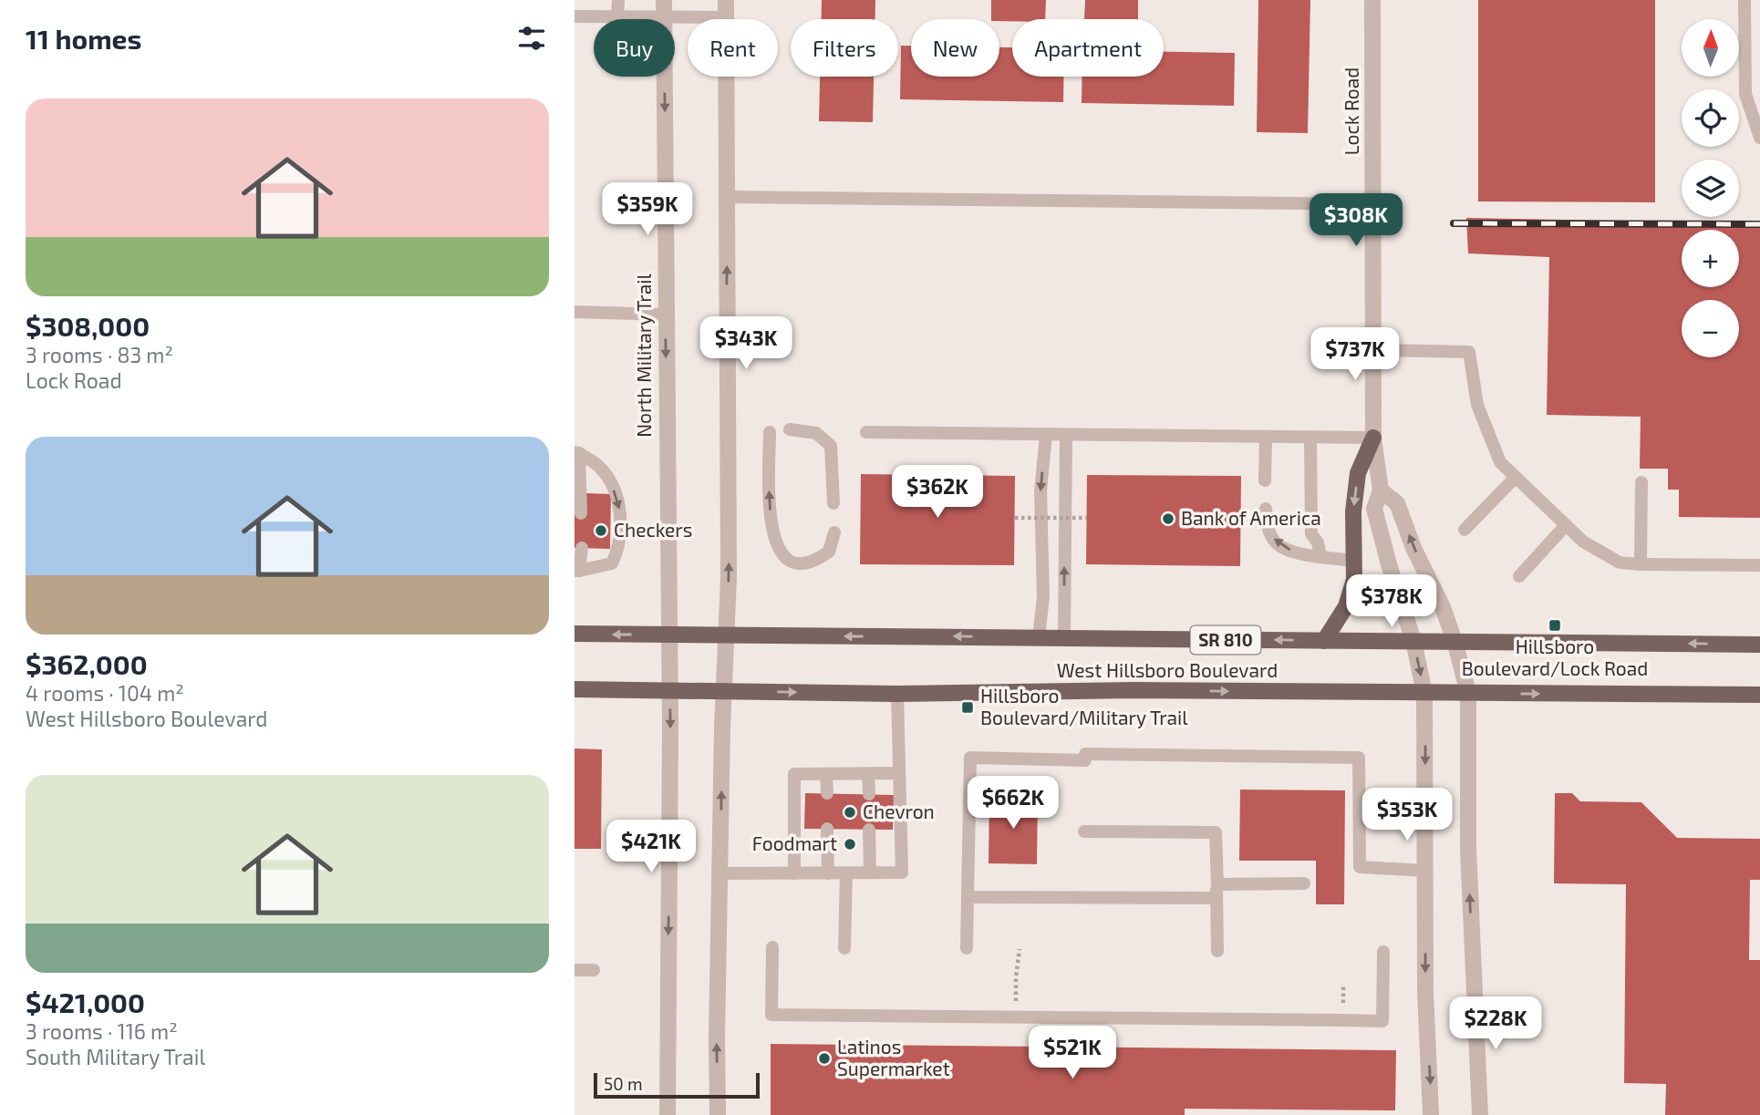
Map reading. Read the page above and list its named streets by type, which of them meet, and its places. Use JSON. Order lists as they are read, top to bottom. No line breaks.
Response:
{"streets":{"main road":["SR 810","West Hillsboro Boulevard"],"street":["Lock Road","North Military Trail"]},"crossings":[["Lock Road","West Hillsboro Boulevard"],["North Military Trail","West Hillsboro Boulevard"]],"places":{"other":["Bank of America","Checkers","Chevron","Foodmart","Latinos Supermarket"],"transit":["Hillsboro Boulevard/Lock Road","Hillsboro Boulevard/Military Trail"]},"scale_bar":"50 m","north":"top","page":{"heading":"11 homes","map_buttons":["+","−"],"chip":["Buy","Rent","Filters","New","Apartment"],"list":[{"name":"$308,000","note":"3 rooms · 83 m² · Lock Road"},{"name":"$362,000","note":"4 rooms · 104 m² · West Hillsboro Boulevard"},{"name":"$421,000","note":"3 rooms · 116 m² · South Military Trail"}],"price":["$359K","$308K","$343K","$737K","$362K","$378K","$662K","$353K","$421K","$228K","$521K"],"scale":"50 m"}}
